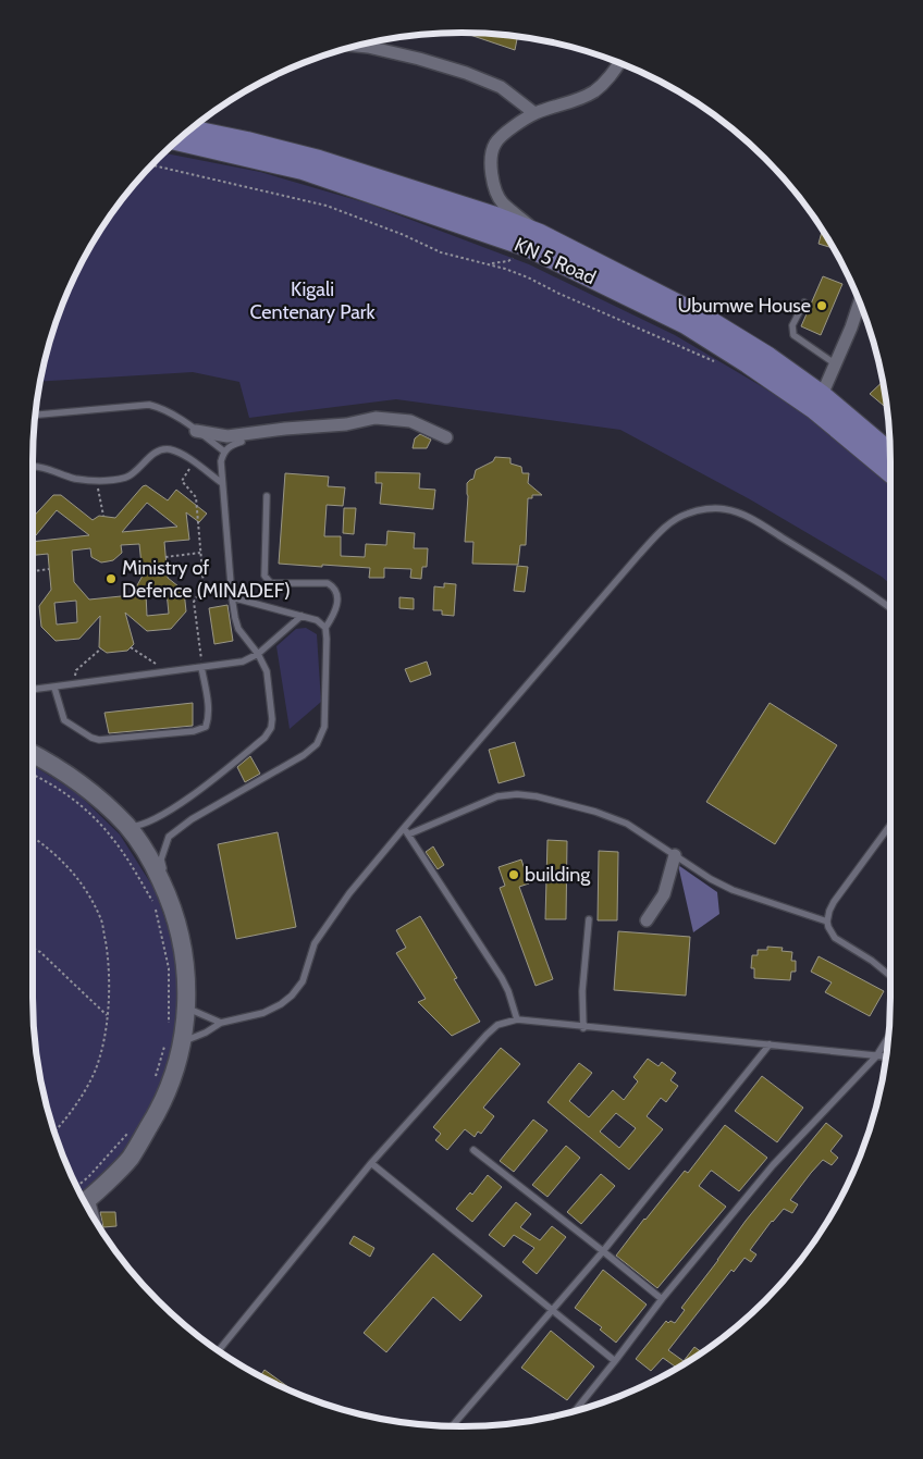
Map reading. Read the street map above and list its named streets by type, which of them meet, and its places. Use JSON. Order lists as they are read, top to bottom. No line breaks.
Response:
{"streets":{"main road":["KN 5 Road"]},"parks":["Kigali Centenary Park"],"places":["Ubumwe House","Ministry of Defence (MINADEF)","building"]}
